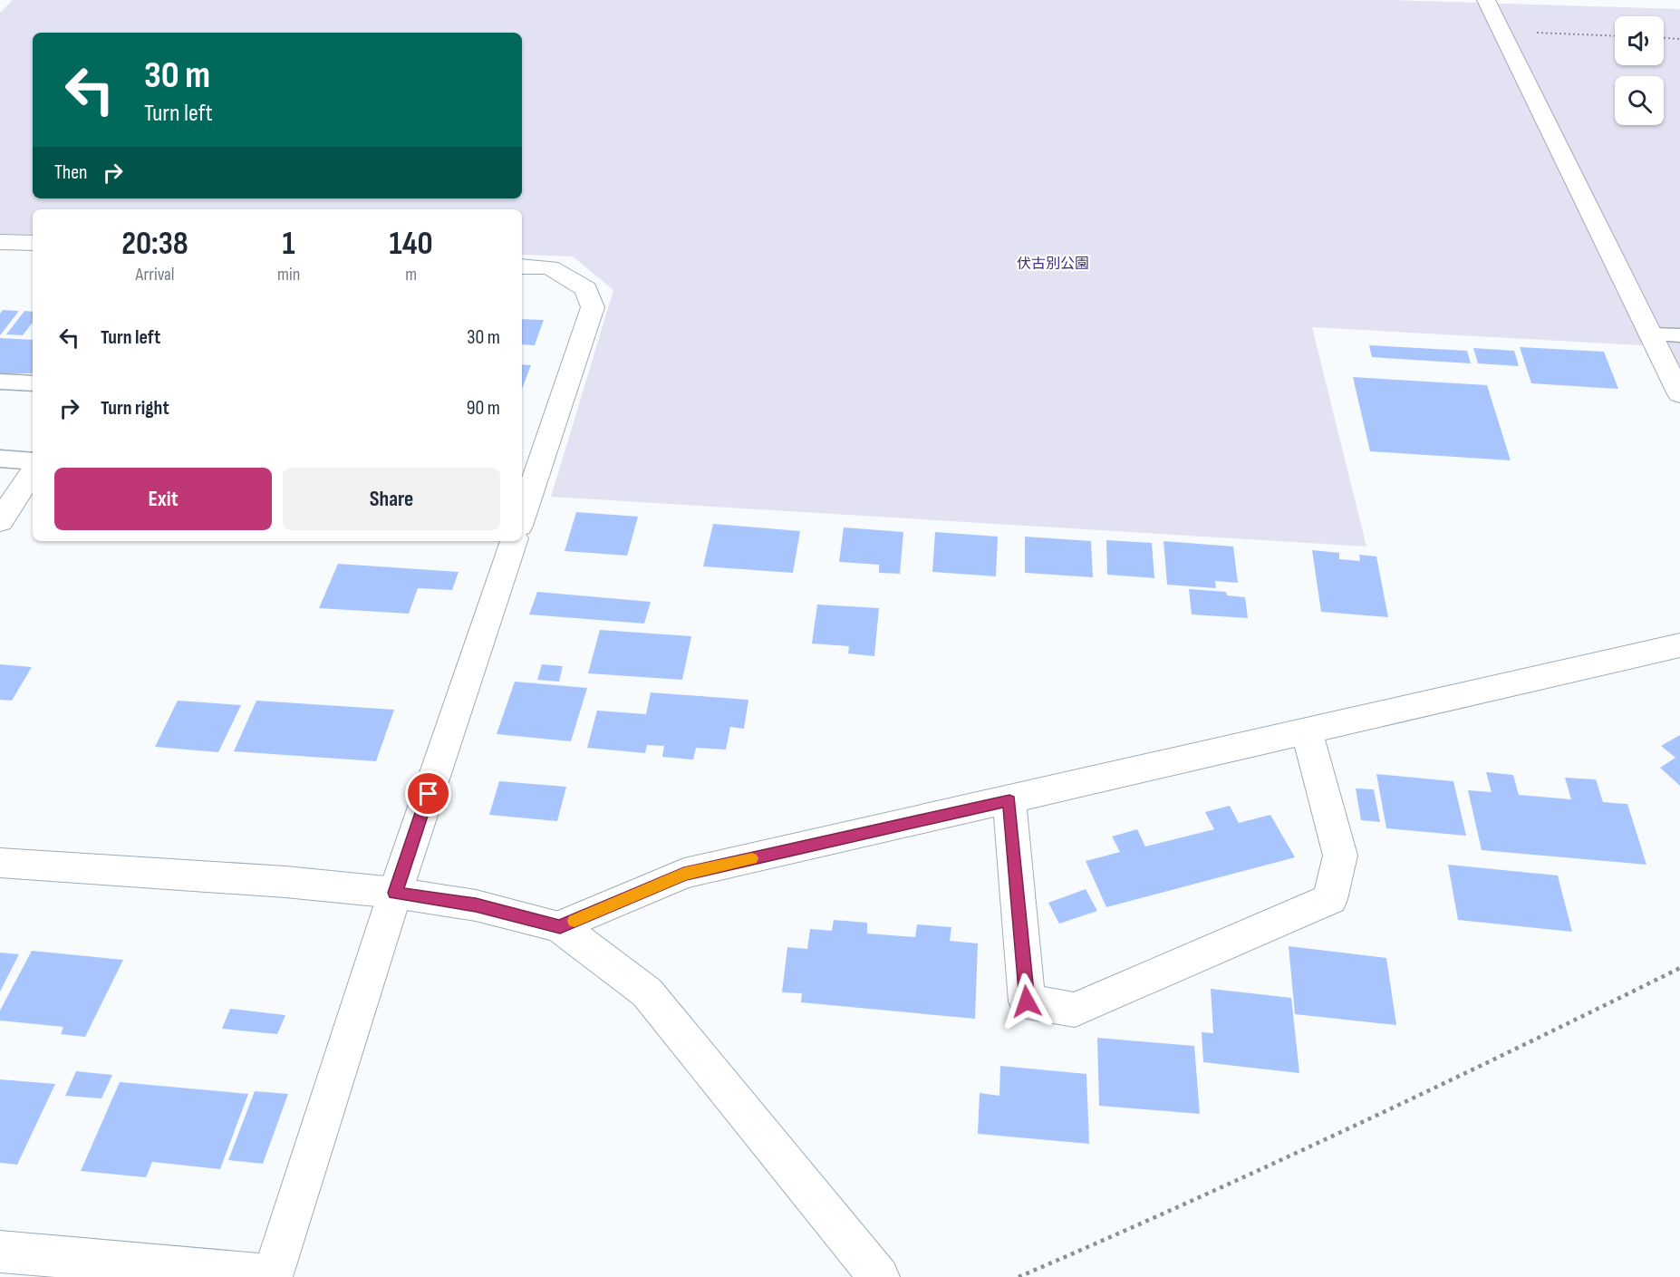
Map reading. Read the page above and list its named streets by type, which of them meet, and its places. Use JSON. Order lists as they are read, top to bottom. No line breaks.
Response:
{"parks":["伏古別公園"],"page":{"turn":["30 m","Turn left"],"then":"Then","eta":["20:38","Arrival","1","min","140","m"],"list":[{"name":"Turn left","value":"30 m"},{"name":"Turn right","value":"90 m"}],"buttons":["Exit","Share"]}}
